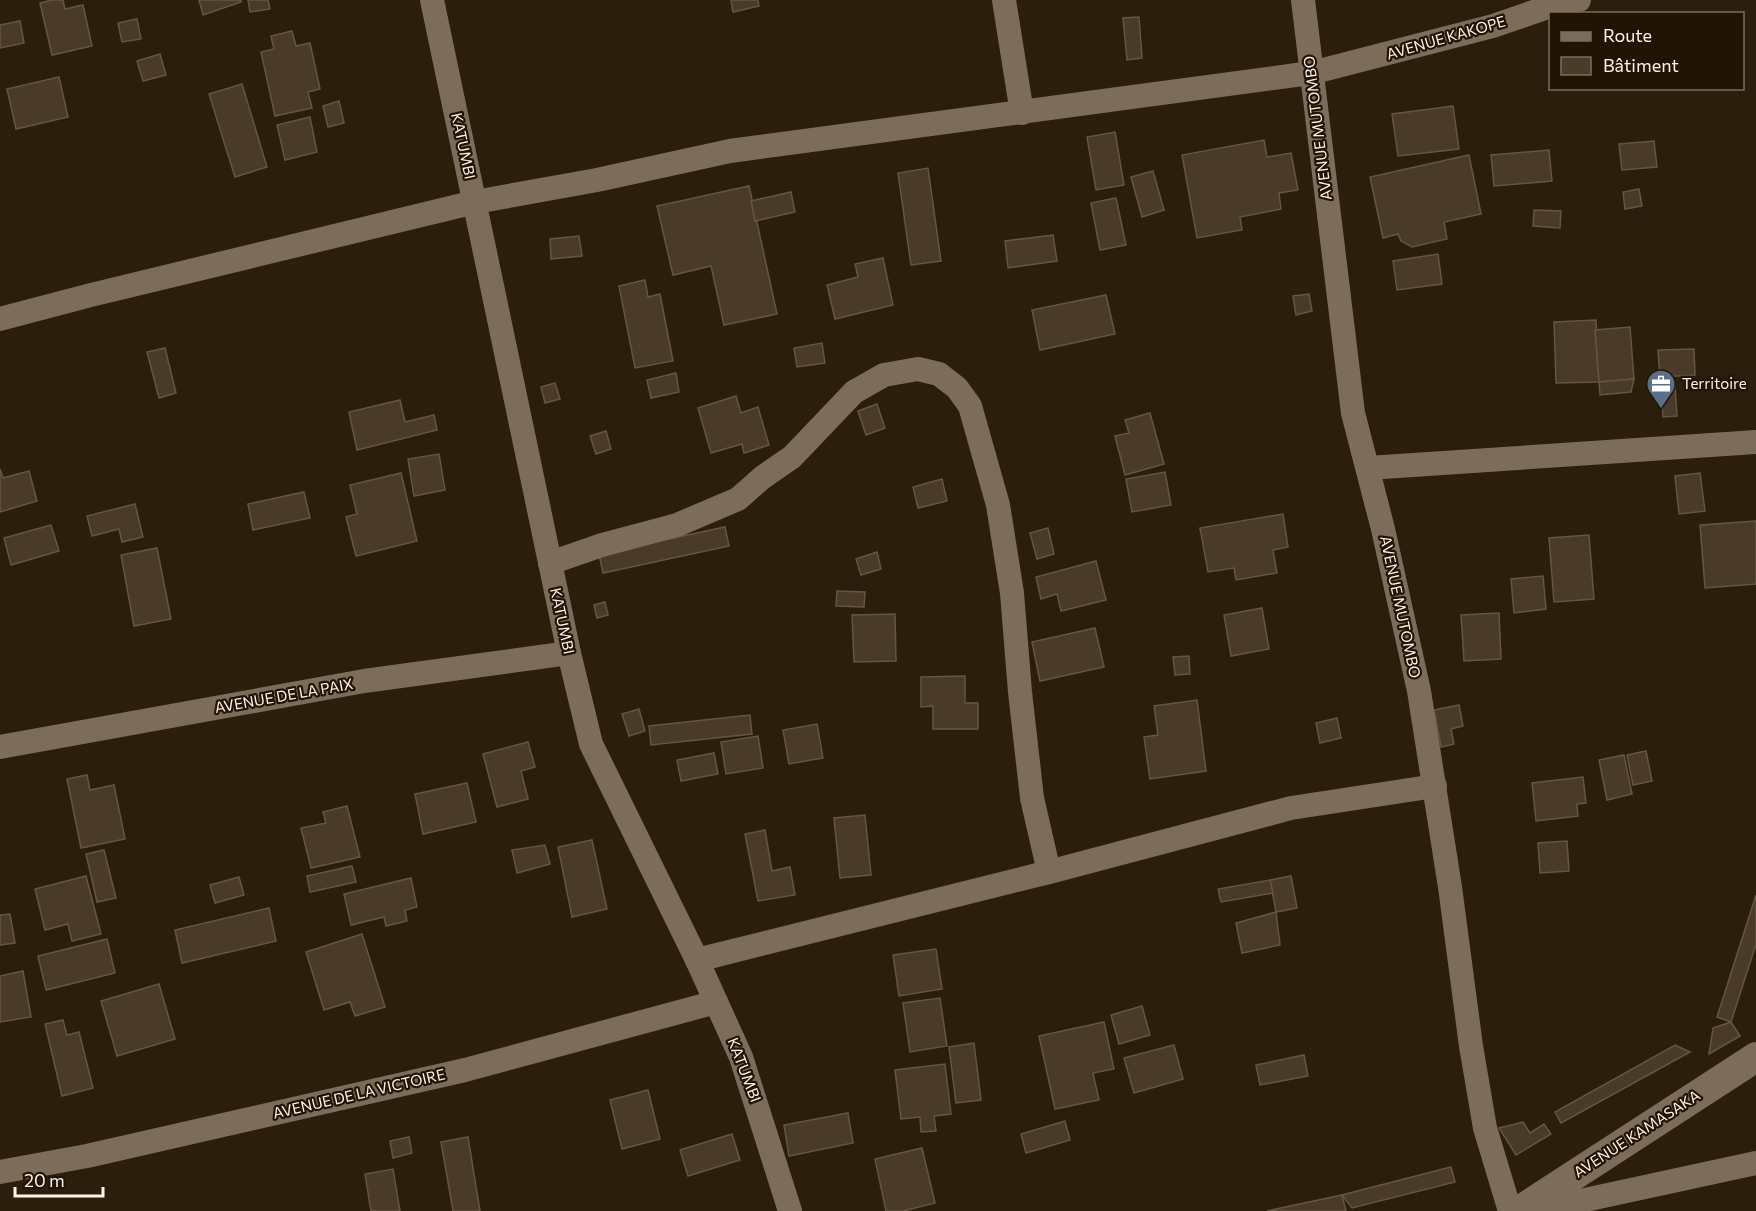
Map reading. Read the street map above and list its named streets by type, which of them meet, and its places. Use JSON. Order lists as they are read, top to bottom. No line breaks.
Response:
{"streets":{"street":["AVENUE KAKOPE","AVENUE MUTOMBO","KATUMBI","AVENUE DE LA PAIX","AVENUE DE LA VICTOIRE","AVENUE KAMASAKA"]},"crossings":[["AVENUE KAKOPE","AVENUE MUTOMBO"],["AVENUE KAKOPE","KATUMBI"],["KATUMBI","AVENUE DE LA PAIX"],["KATUMBI","AVENUE DE LA VICTOIRE"]],"places":{"office":["Territoire"]},"legend":["Route","Bâtiment"],"scale_bar":"20 m"}
